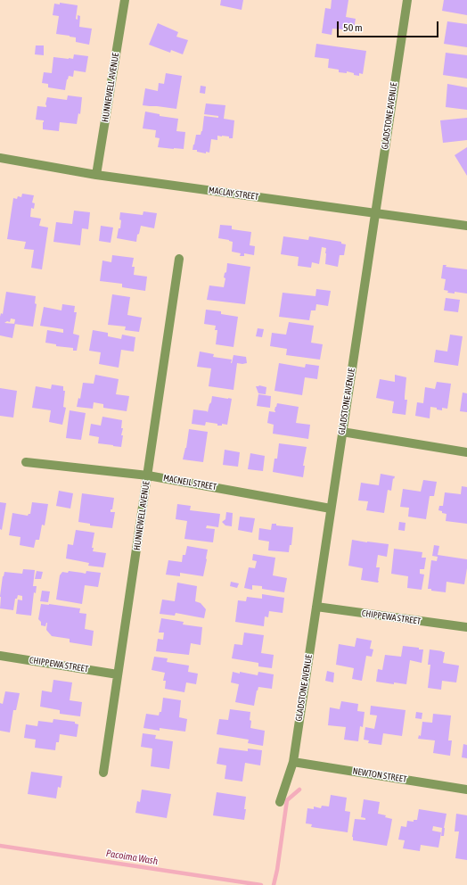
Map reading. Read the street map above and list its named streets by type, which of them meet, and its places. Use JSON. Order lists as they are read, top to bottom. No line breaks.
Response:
{"streets":{"street":["HUNNEWELL AVENUE","GLADSTONE AVENUE","MACLAY STREET","MACNEIL STREET","CHIPPEWA STREET","NEWTON STREET"]},"crossings":[["HUNNEWELL AVENUE","MACLAY STREET"],["HUNNEWELL AVENUE","MACNEIL STREET"],["HUNNEWELL AVENUE","CHIPPEWA STREET"],["GLADSTONE AVENUE","MACLAY STREET"],["GLADSTONE AVENUE","MACNEIL STREET"],["GLADSTONE AVENUE","CHIPPEWA STREET"],["GLADSTONE AVENUE","NEWTON STREET"]],"water":["Pacoima Wash"],"scale_bar":"50 m"}
